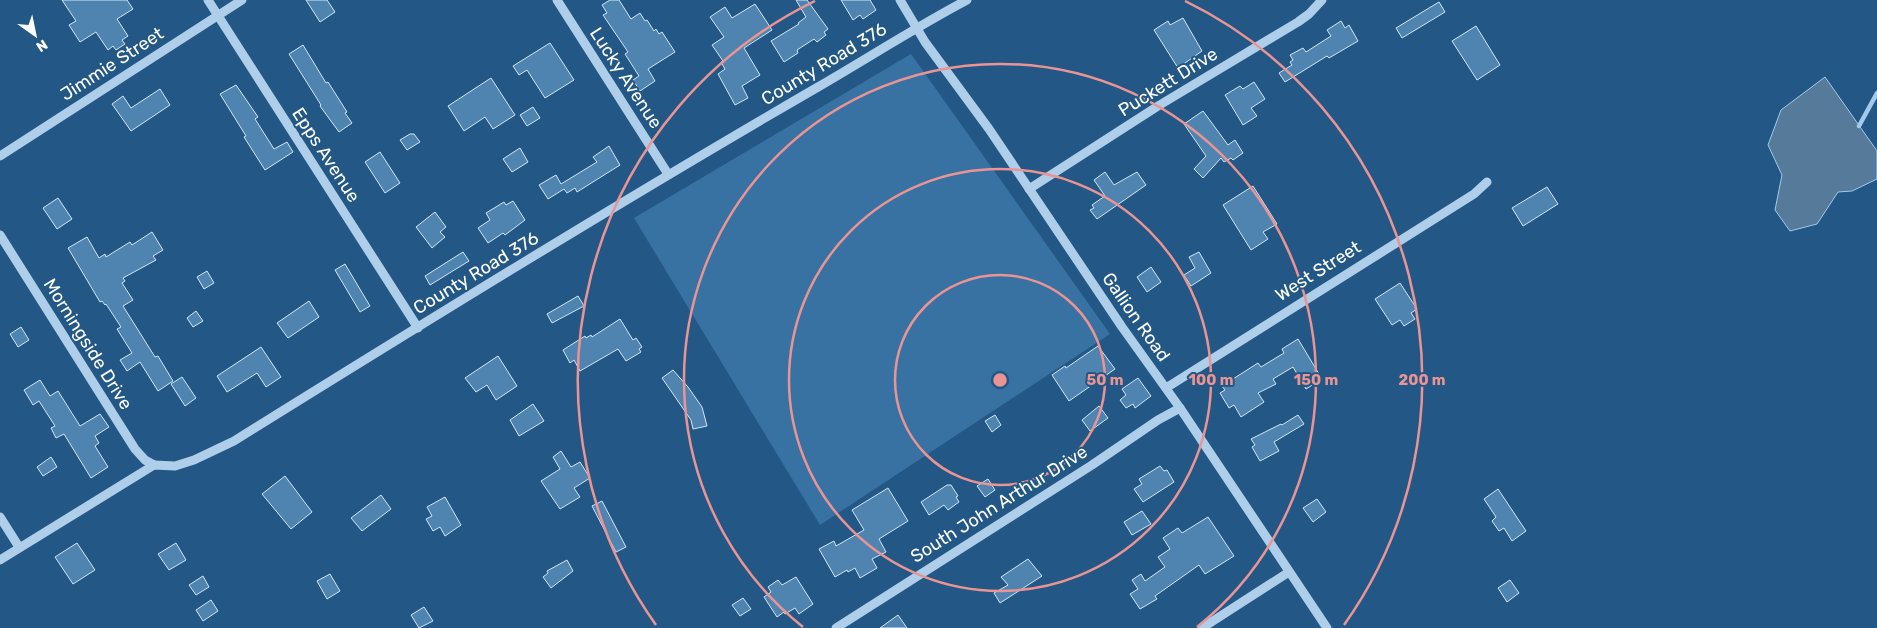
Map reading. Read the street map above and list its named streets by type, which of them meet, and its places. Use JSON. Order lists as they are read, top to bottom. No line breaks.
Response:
{"streets":{"street":["Jimmie Street","County Road 376","Lucky Avenue","Puckett Drive","Epps Avenue","West Street","Gallion Road","Morningside Drive","South John Arthur Drive"]},"crossings":[["Jimmie Street","Epps Avenue"],["County Road 376","Lucky Avenue"],["County Road 376","Epps Avenue"],["County Road 376","Gallion Road"],["County Road 376","Morningside Drive"],["Puckett Drive","Gallion Road"],["West Street","Gallion Road"],["Gallion Road","South John Arthur Drive"]],"north":"bottom right","rings":["50 m","100 m","150 m","200 m"]}
